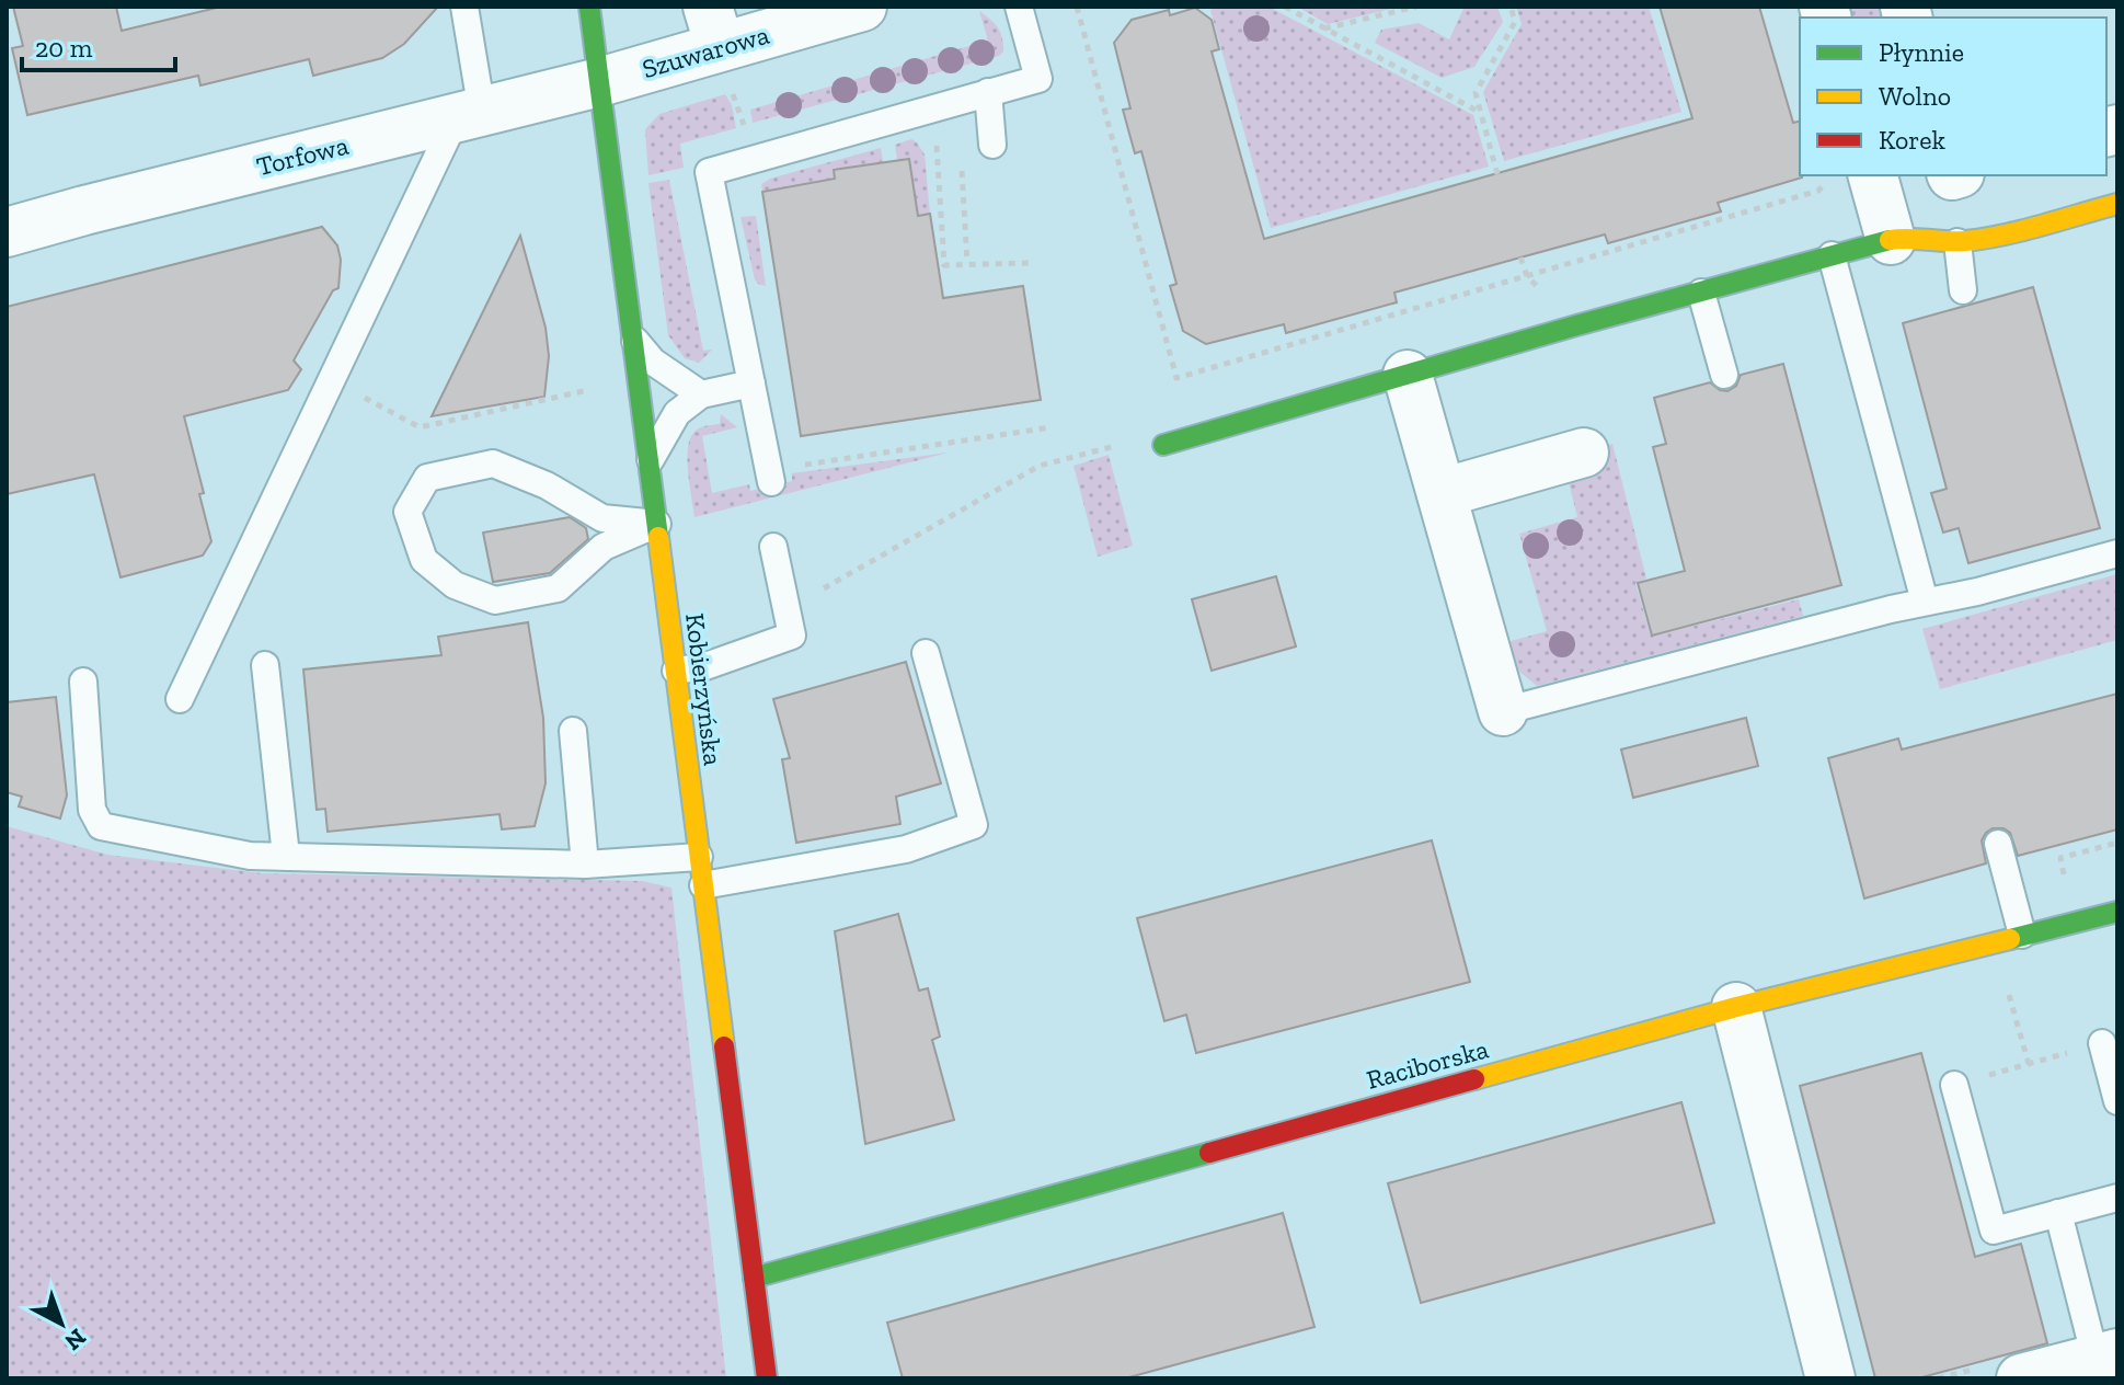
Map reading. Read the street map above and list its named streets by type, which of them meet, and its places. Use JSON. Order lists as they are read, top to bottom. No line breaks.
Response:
{"streets":{"street":["Szuwarowa","Torfowa","Kobierzyńska","Raciborska"]},"crossings":[["Szuwarowa","Torfowa"],["Szuwarowa","Kobierzyńska"],["Torfowa","Kobierzyńska"],["Kobierzyńska","Raciborska"]],"legend":["Płynnie","Wolno","Korek"],"scale_bar":"20 m","north":"bottom right"}
